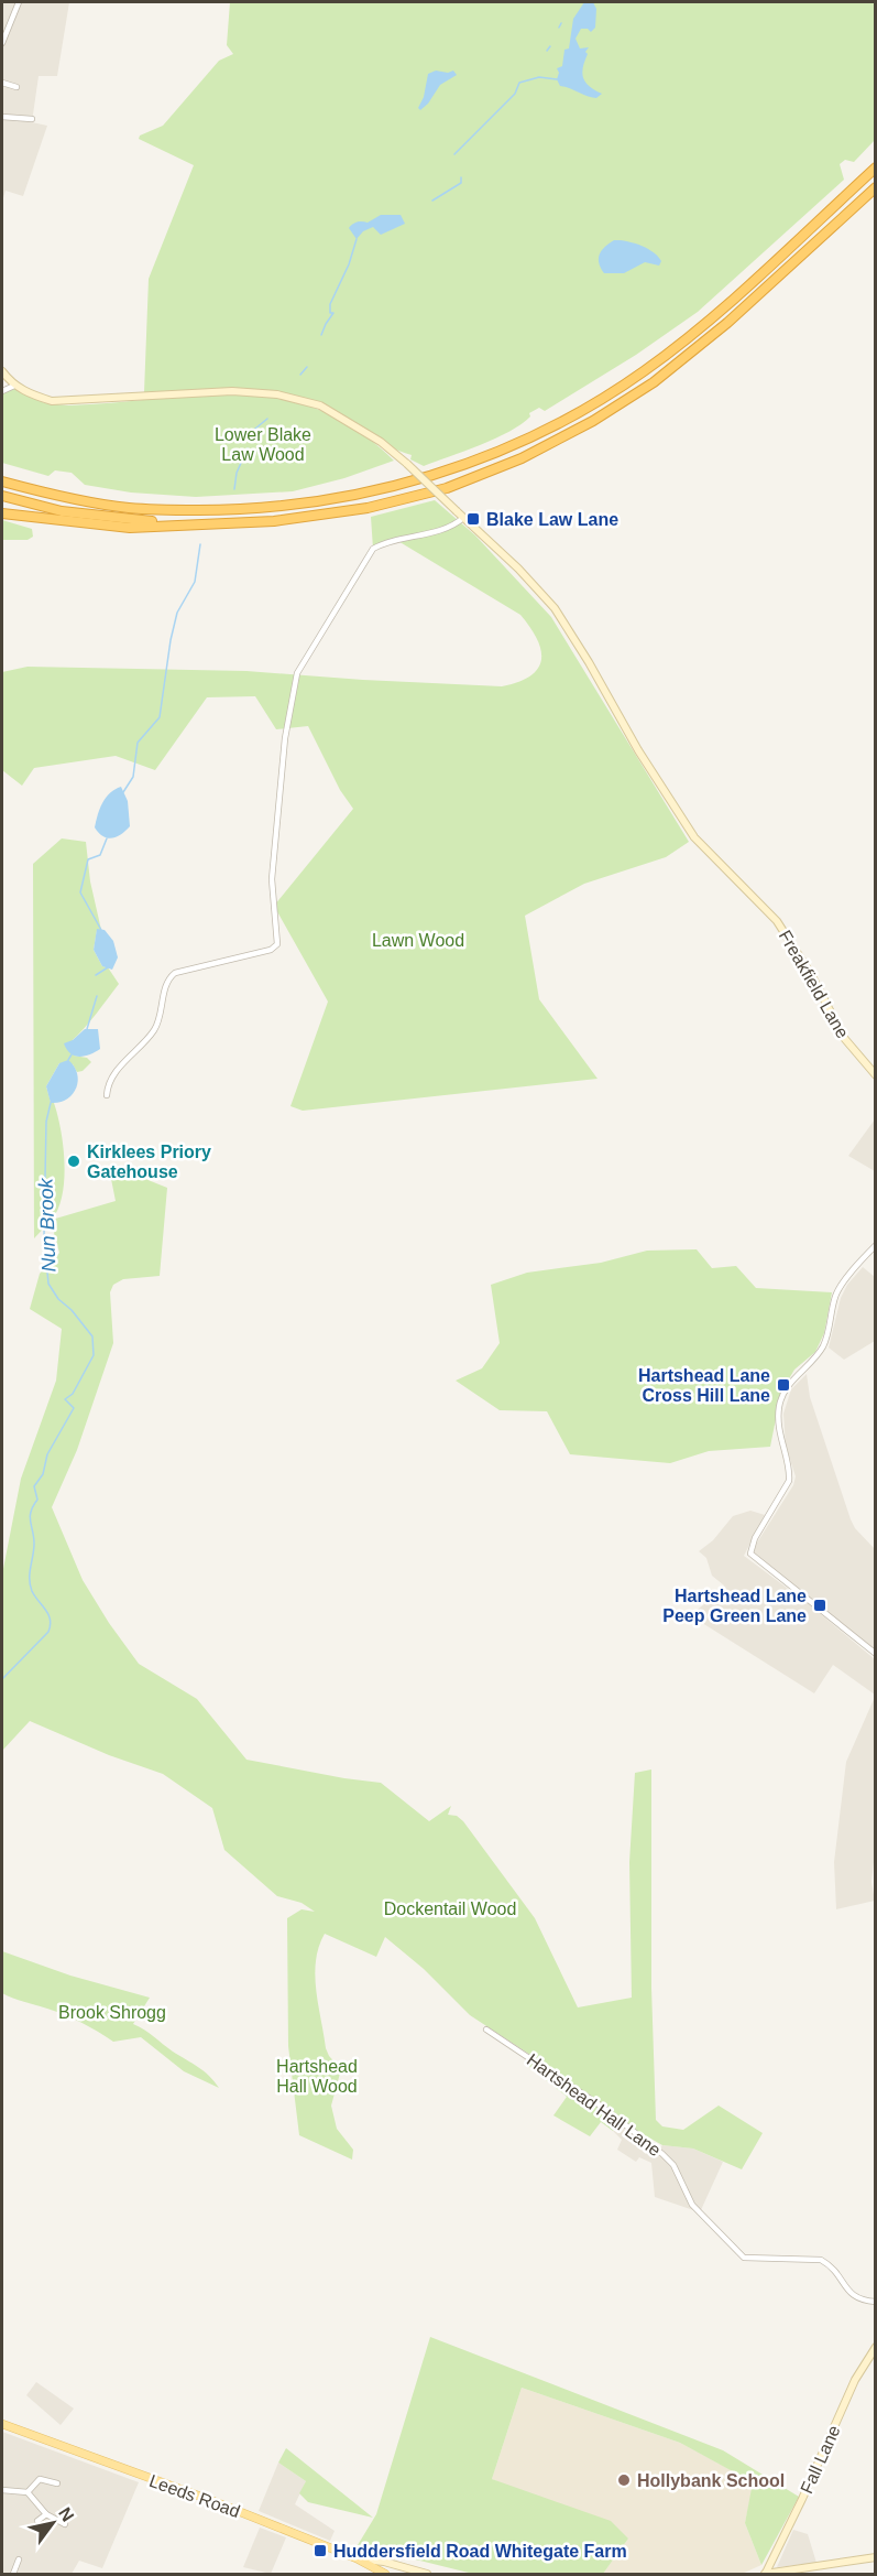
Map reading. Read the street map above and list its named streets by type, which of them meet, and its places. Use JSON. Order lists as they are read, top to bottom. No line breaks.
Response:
{"streets":{"main road":["Leeds Road"],"street":["Freakfield Lane","Hartshead Hall Lane","Fall Lane"]},"water":["Nun Brook"],"parks":["Lower Blake Law Wood","Lawn Wood","Dockentail Wood","Brook Shrogg","Hartshead Hall Wood"],"places":{"transit":["Blake Law Lane","Hartshead Lane Cross Hill Lane","Hartshead Lane Peep Green Lane","Huddersfield Road Whitegate Farm"],"other":["Kirklees Priory Gatehouse","Hollybank School"]},"north":"top right"}
